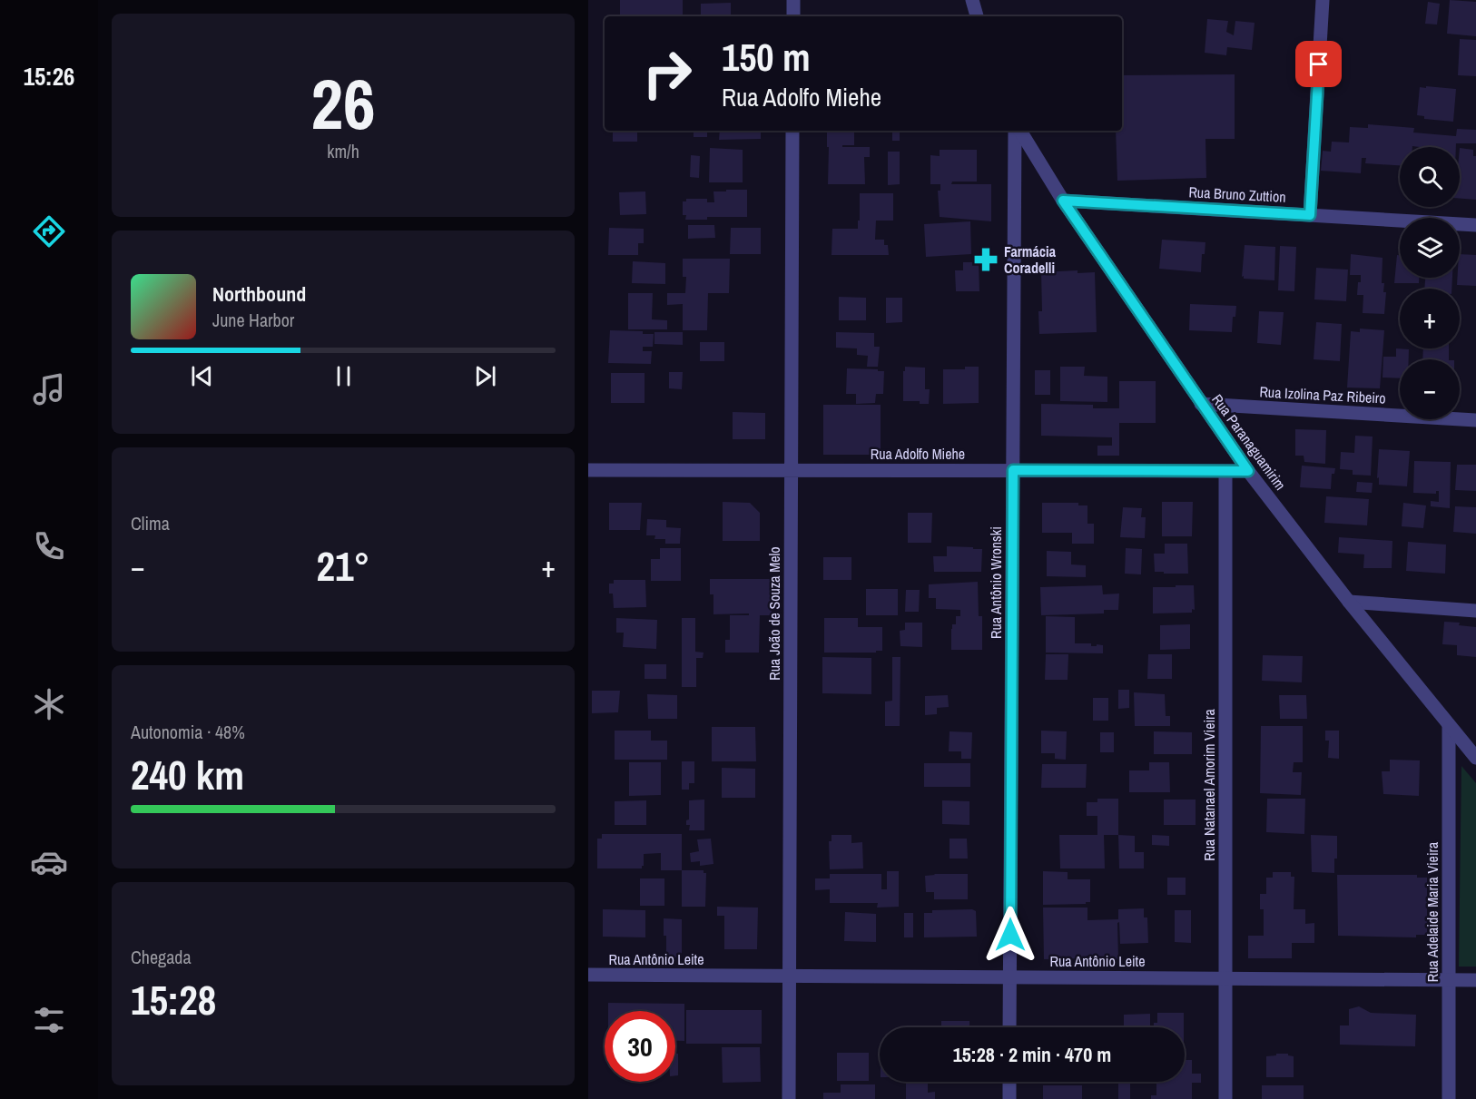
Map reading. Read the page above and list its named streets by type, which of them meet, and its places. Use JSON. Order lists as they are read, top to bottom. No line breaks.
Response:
{"streets":{"street":["Rua Bruno Zuttion","Rua Izolina Paz Ribeiro","Rua Paranaguamirim","Rua Adolfo Miehe","Rua Antônio Wronski","Rua João de Souza Melo","Rua Natanael Amorim Vieira","Rua Adelaide Maria Vieira","Rua Antônio Leite"]},"crossings":[["Rua Bruno Zuttion","Rua Paranaguamirim"],["Rua Izolina Paz Ribeiro","Rua Paranaguamirim"],["Rua Paranaguamirim","Rua Adolfo Miehe"],["Rua Paranaguamirim","Rua Adelaide Maria Vieira"],["Rua Adolfo Miehe","Rua Antônio Wronski"],["Rua Adolfo Miehe","Rua João de Souza Melo"],["Rua Adolfo Miehe","Rua Natanael Amorim Vieira"],["Rua Antônio Wronski","Rua Antônio Leite"],["Rua João de Souza Melo","Rua Antônio Leite"],["Rua Natanael Amorim Vieira","Rua Antônio Leite"],["Rua Adelaide Maria Vieira","Rua Antônio Leite"]],"places":{"pharmacy":["Farmácia Coradelli"]},"page":{"tabs":"15:26","tile":[["26","km/h"],"Clima",["Autonomia · 48%","240 km"],["Chegada","15:28"]],"turn":["150 m","Rua Adolfo Miehe"],"map_buttons":["+","−"],"song":["Northbound","June Harbor"],"heat":["−","21°","+"],"limit":"30","trip":"15:28 · 2 min · 470 m"}}
